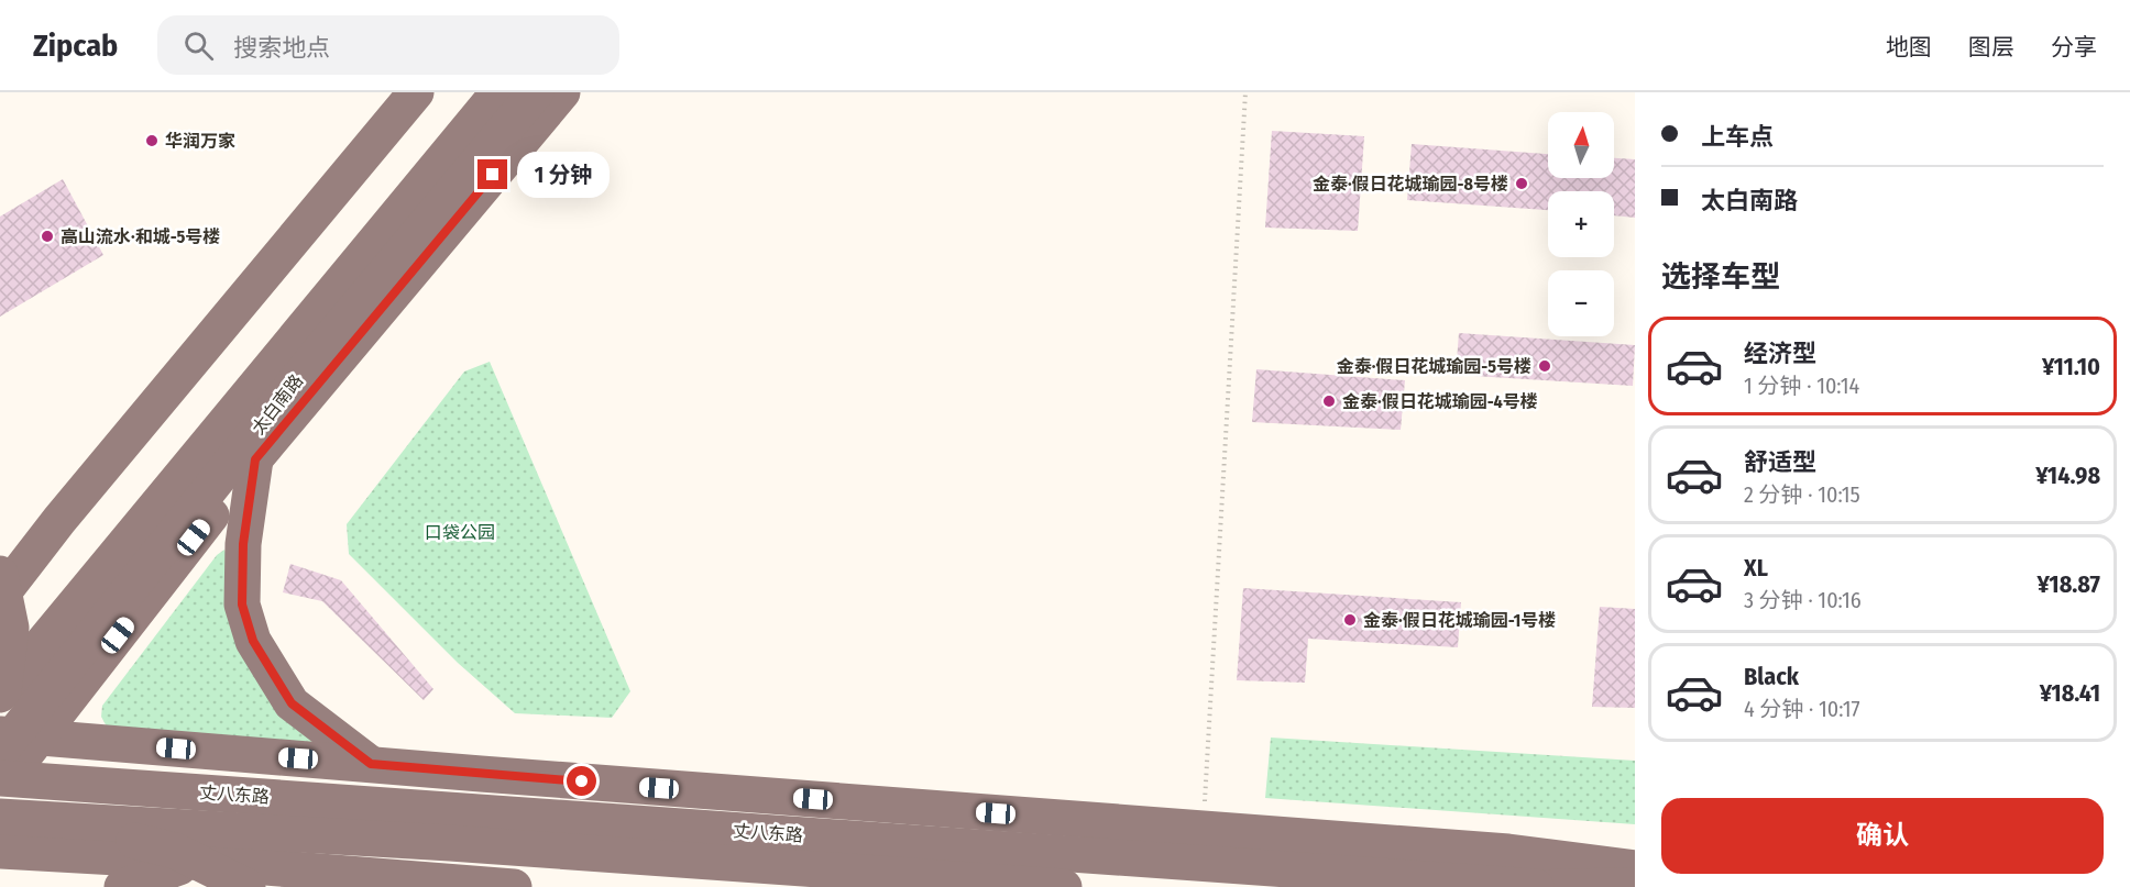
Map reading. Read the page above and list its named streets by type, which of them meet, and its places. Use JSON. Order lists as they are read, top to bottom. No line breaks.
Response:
{"streets":{"main road":["太白南路","丈八东路"]},"parks":["口袋公园"],"places":["华润万家","金泰·假日花城瑜园-8号楼","高山流水·和城-5号楼","金泰·假日花城瑜园-5号楼","金泰·假日花城瑜园-4号楼","金泰·假日花城瑜园-1号楼"],"north":"top","page":{"header":"Zipcab","search":"搜索地点","nav":["地图","图层","分享"],"banner":["上车点","太白南路"],"map_buttons":["+","−"],"bubble":"1 分钟","heading":"选择车型","list":[{"name":"经济型","note":"1 分钟 · 10:14","value":"¥11.10"},{"name":"舒适型","note":"2 分钟 · 10:15","value":"¥14.98"},{"name":"XL","note":"3 分钟 · 10:16","value":"¥18.87"},{"name":"Black","note":"4 分钟 · 10:17","value":"¥18.41"}],"buttons":"确认"}}
